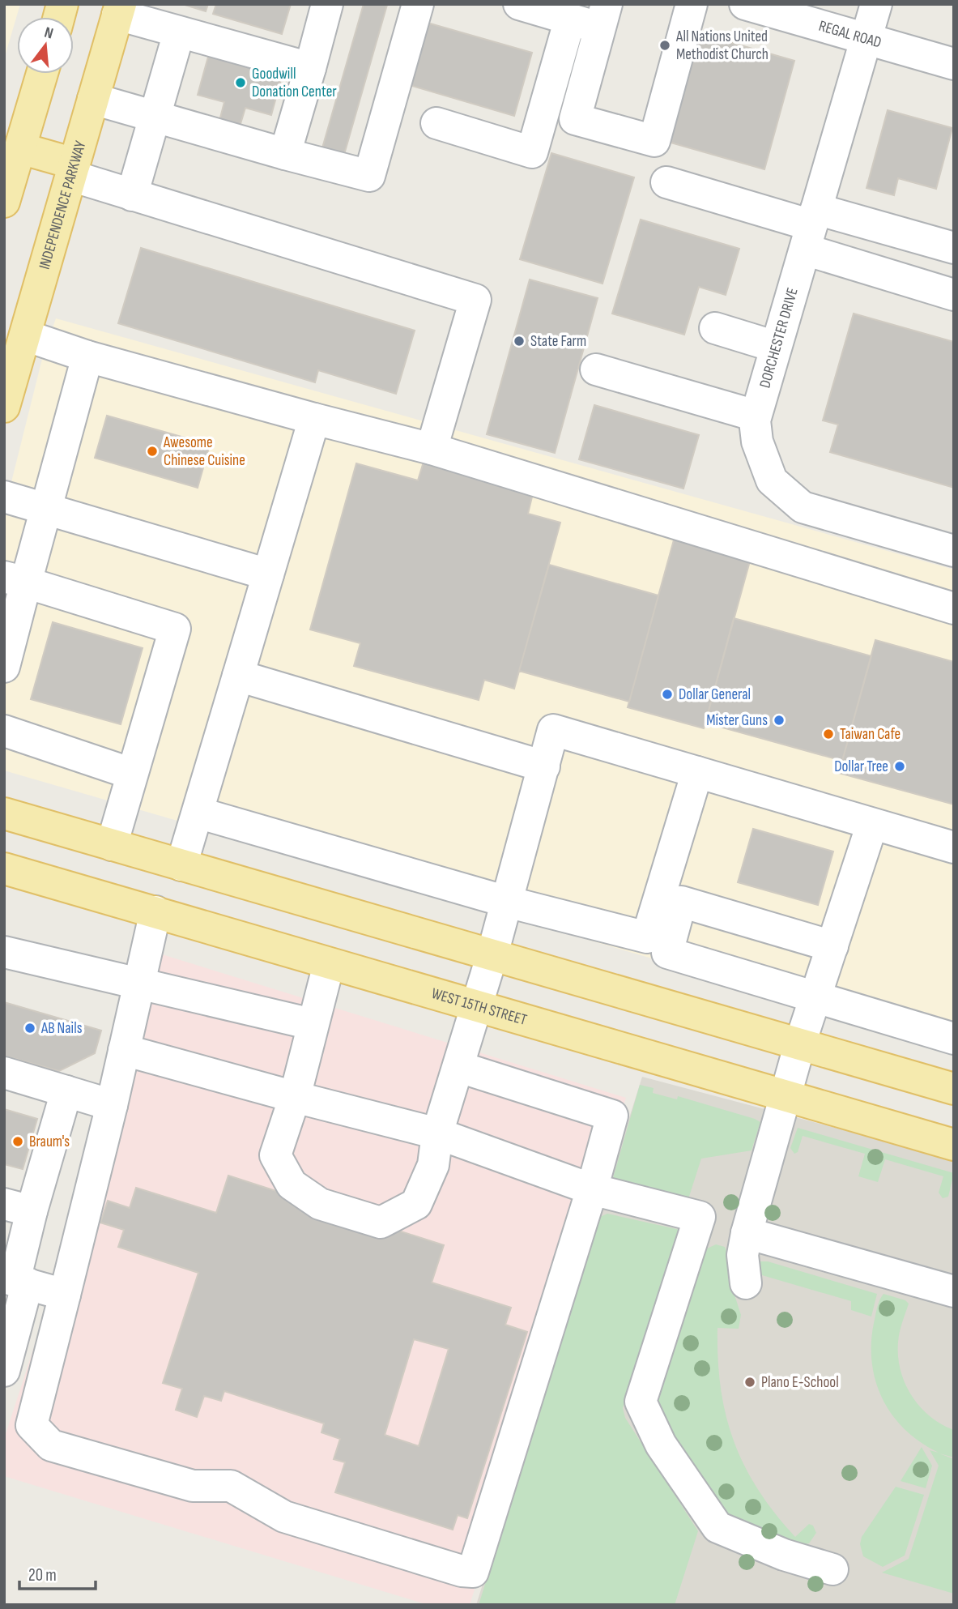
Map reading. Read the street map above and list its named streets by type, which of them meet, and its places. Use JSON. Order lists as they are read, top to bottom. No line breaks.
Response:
{"streets":{"main road":["INDEPENDENCE PARKWAY","WEST 15TH STREET"],"street":["REGAL ROAD","DORCHESTER DRIVE"]},"crossings":[["REGAL ROAD","DORCHESTER DRIVE"]],"places":["All Nations United Methodist Church","Goodwill Donation Center","State Farm","Awesome Chinese Cuisine","Dollar General","Mister Guns","Taiwan Cafe","Dollar Tree","AB Nails","Braum's","Plano E-School"],"scale_bar":"20 m","north":"top"}
